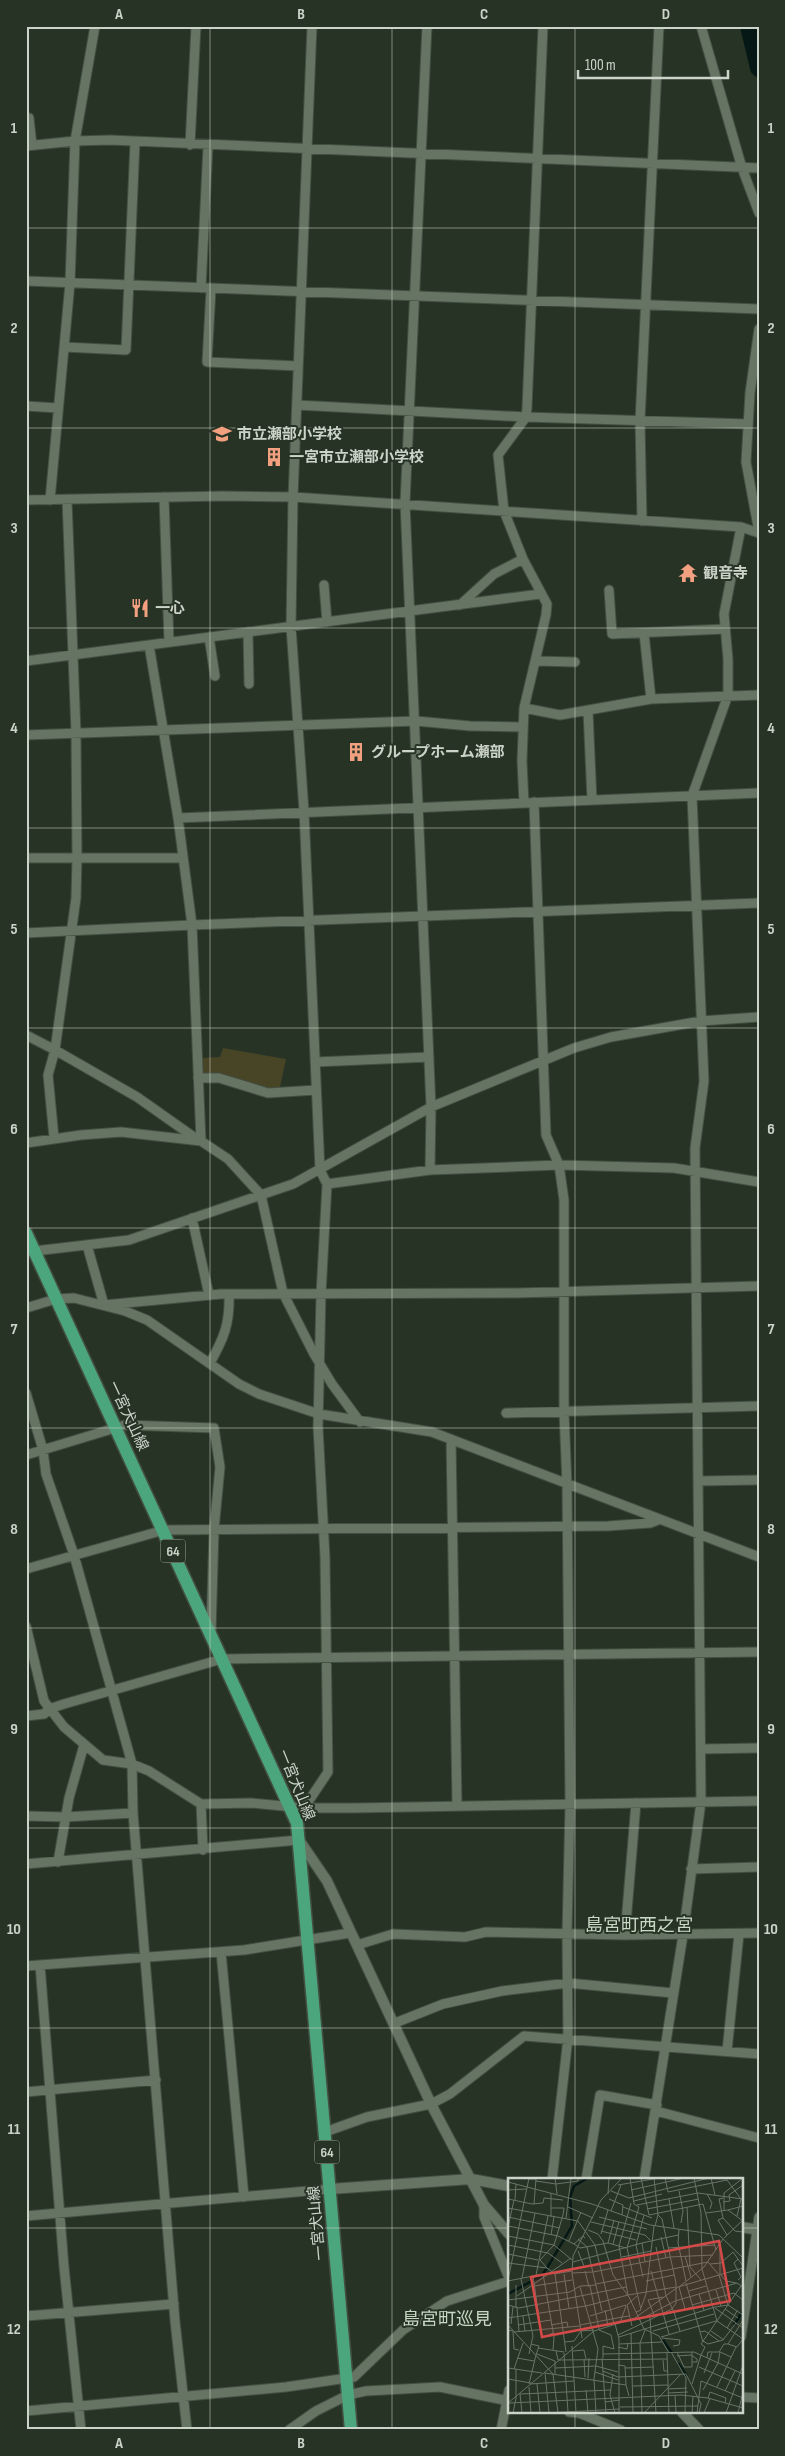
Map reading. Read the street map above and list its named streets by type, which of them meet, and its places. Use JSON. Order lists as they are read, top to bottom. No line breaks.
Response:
{"streets":{"main road":["一宮犬山線","64"]},"districts":["島宮町西之宮","島宮町巡見"],"places":{"school or university":["市立瀬部小学校"],"building":["一宮市立瀬部小学校","グループホーム瀬部"],"temple":["観音寺"],"restaurant":["一心"]},"scale_bar":"100 m","grid":{"columns":["A","B","C","D"],"rows":["1","2","3","4","5","6","7","8","9","10","11","12"]}}
